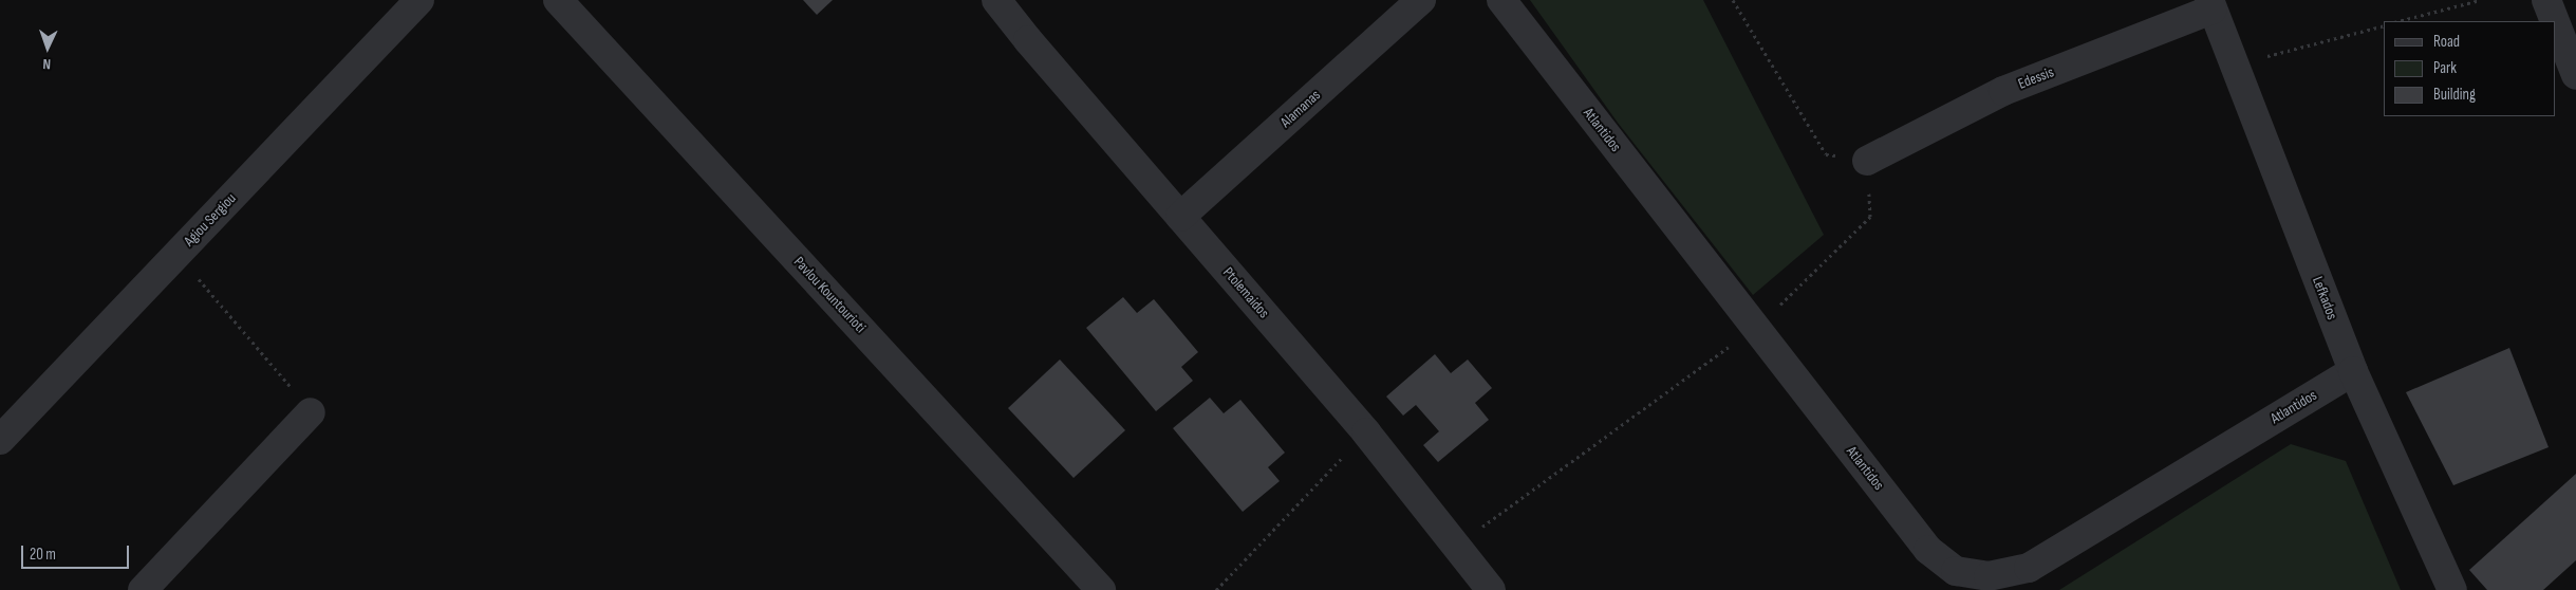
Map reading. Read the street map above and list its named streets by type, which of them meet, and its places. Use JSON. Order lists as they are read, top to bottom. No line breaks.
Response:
{"streets":{"street":["Edessis","Alamanas","Atlantidos","Agiou Sergiou","Ptolemaidos","Pavlou Kountourioti","Lefkados"]},"crossings":[["Edessis","Lefkados"],["Alamanas","Ptolemaidos"],["Atlantidos","Lefkados"]],"legend":["Road","Park","Building"],"scale_bar":"20 m","north":"bottom"}
